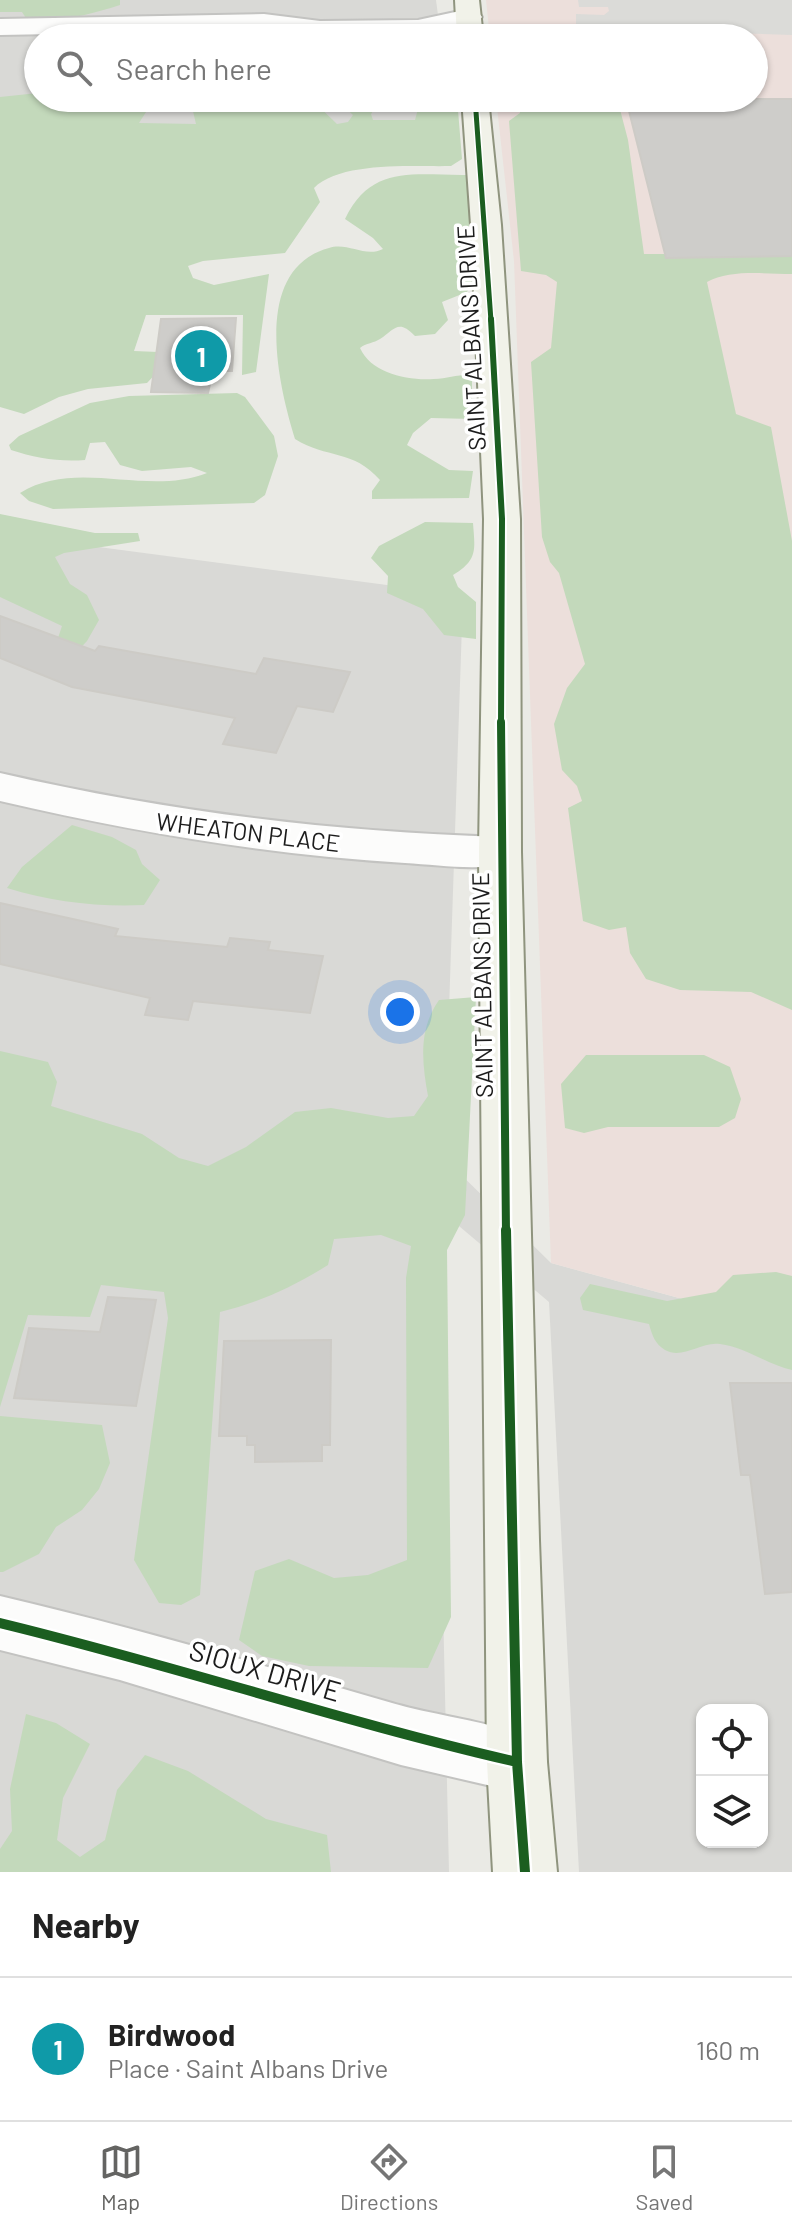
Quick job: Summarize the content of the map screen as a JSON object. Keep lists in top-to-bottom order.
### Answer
{
  "streets": {
    "street": ["SAINT ALBANS DRIVE", "WHEATON PLACE", "SIOUX DRIVE"]
  },
  "crossings": [
    ["SAINT ALBANS DRIVE", "WHEATON PLACE"],
    ["SAINT ALBANS DRIVE", "SIOUX DRIVE"]
  ],
  "page": {
    "search": "Search here",
    "pins": "1",
    "heading": "Nearby",
    "list": [
      {
        "mark": "1",
        "name": "Birdwood",
        "note": "Place · Saint Albans Drive",
        "value": "160 m"
      }
    ],
    "nav": ["Map", "Directions", "Saved"]
  }
}
